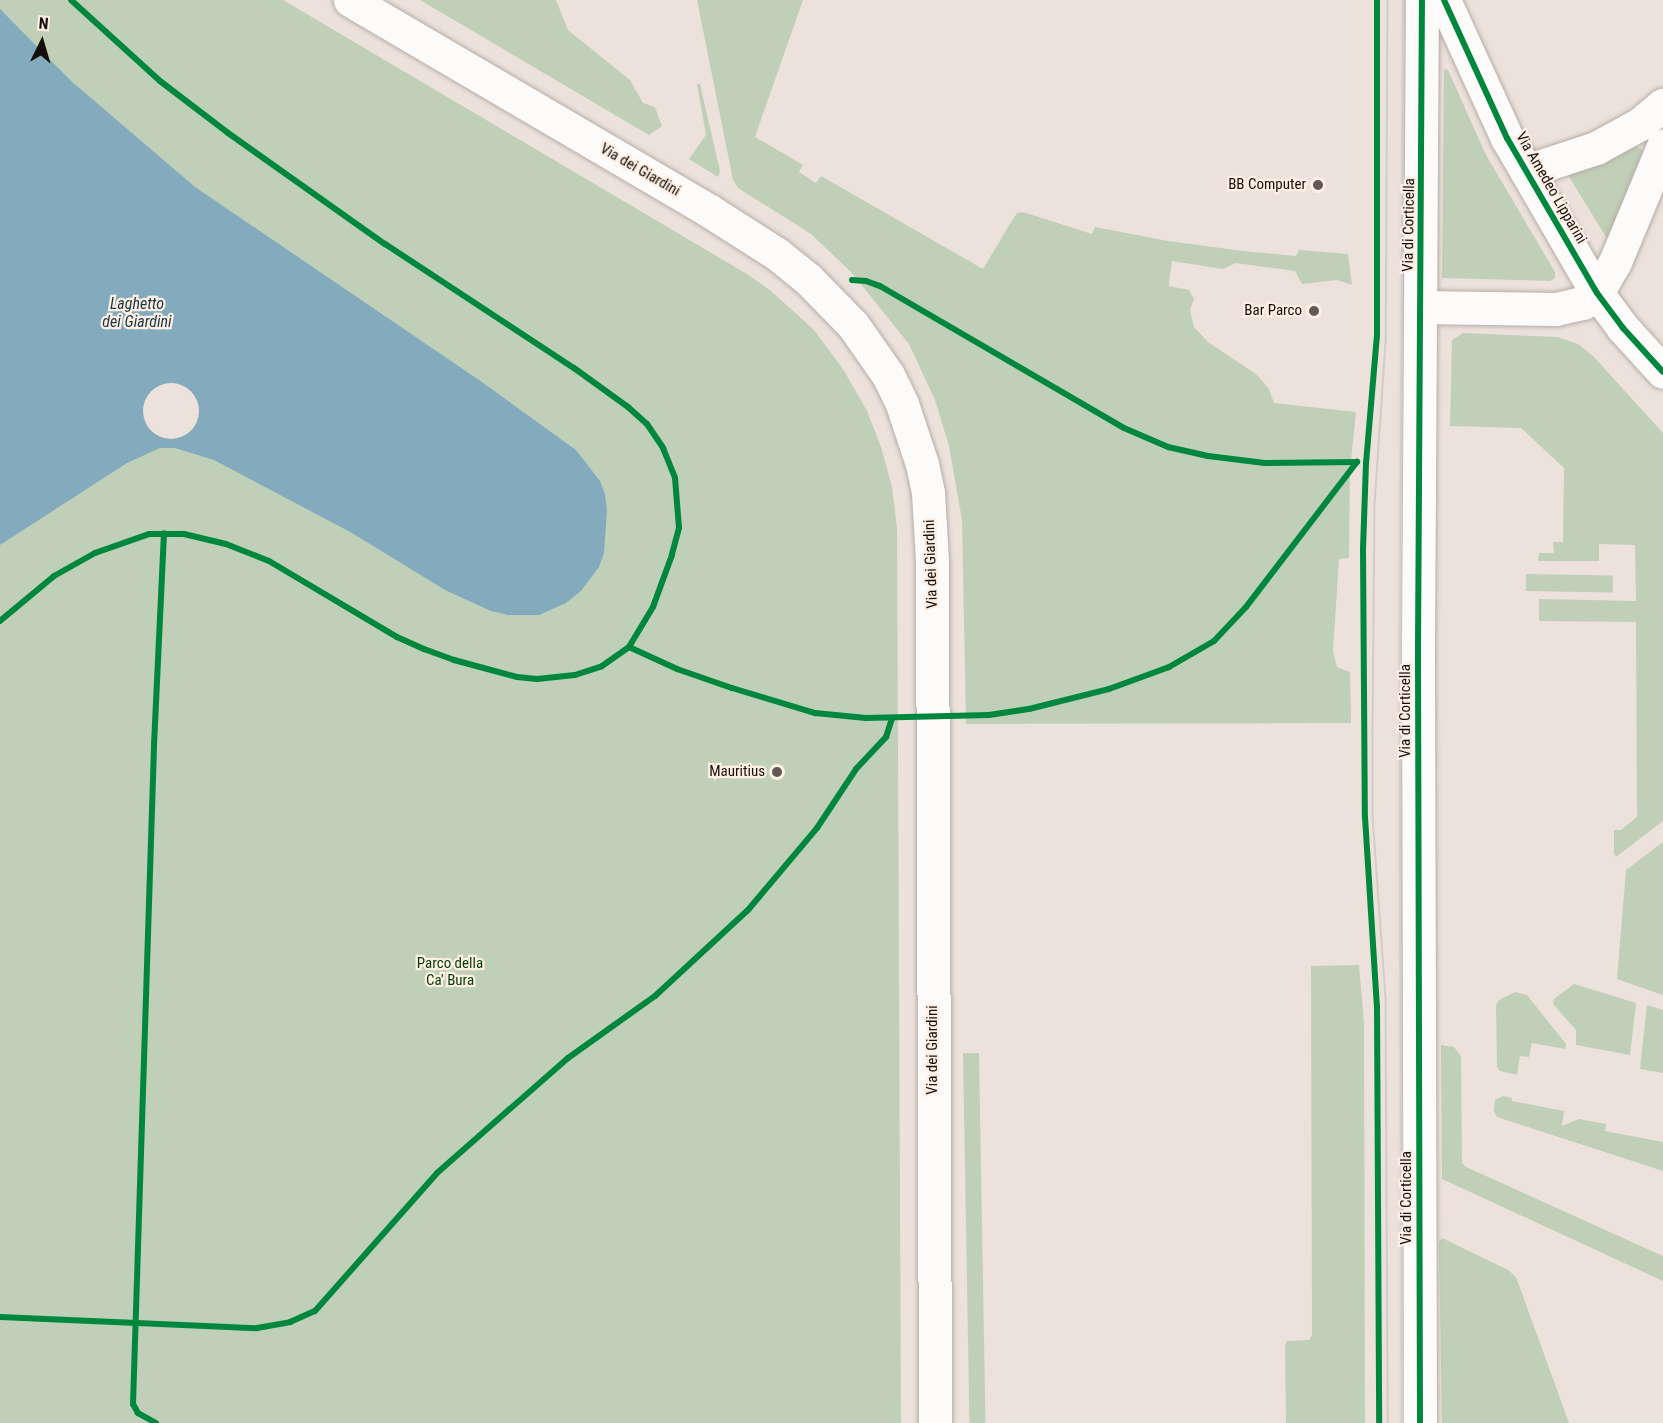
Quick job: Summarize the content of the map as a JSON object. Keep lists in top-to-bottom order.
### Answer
{
  "streets": {
    "street": ["Via dei Giardini", "Via Amedeo Lipparini", "Via di Corticella"]
  },
  "water": ["Laghetto dei Giardini"],
  "parks": ["Parco della Ca' Bura"],
  "places": ["BB Computer", "Bar Parco", "Mauritius"],
  "north": "top"
}
